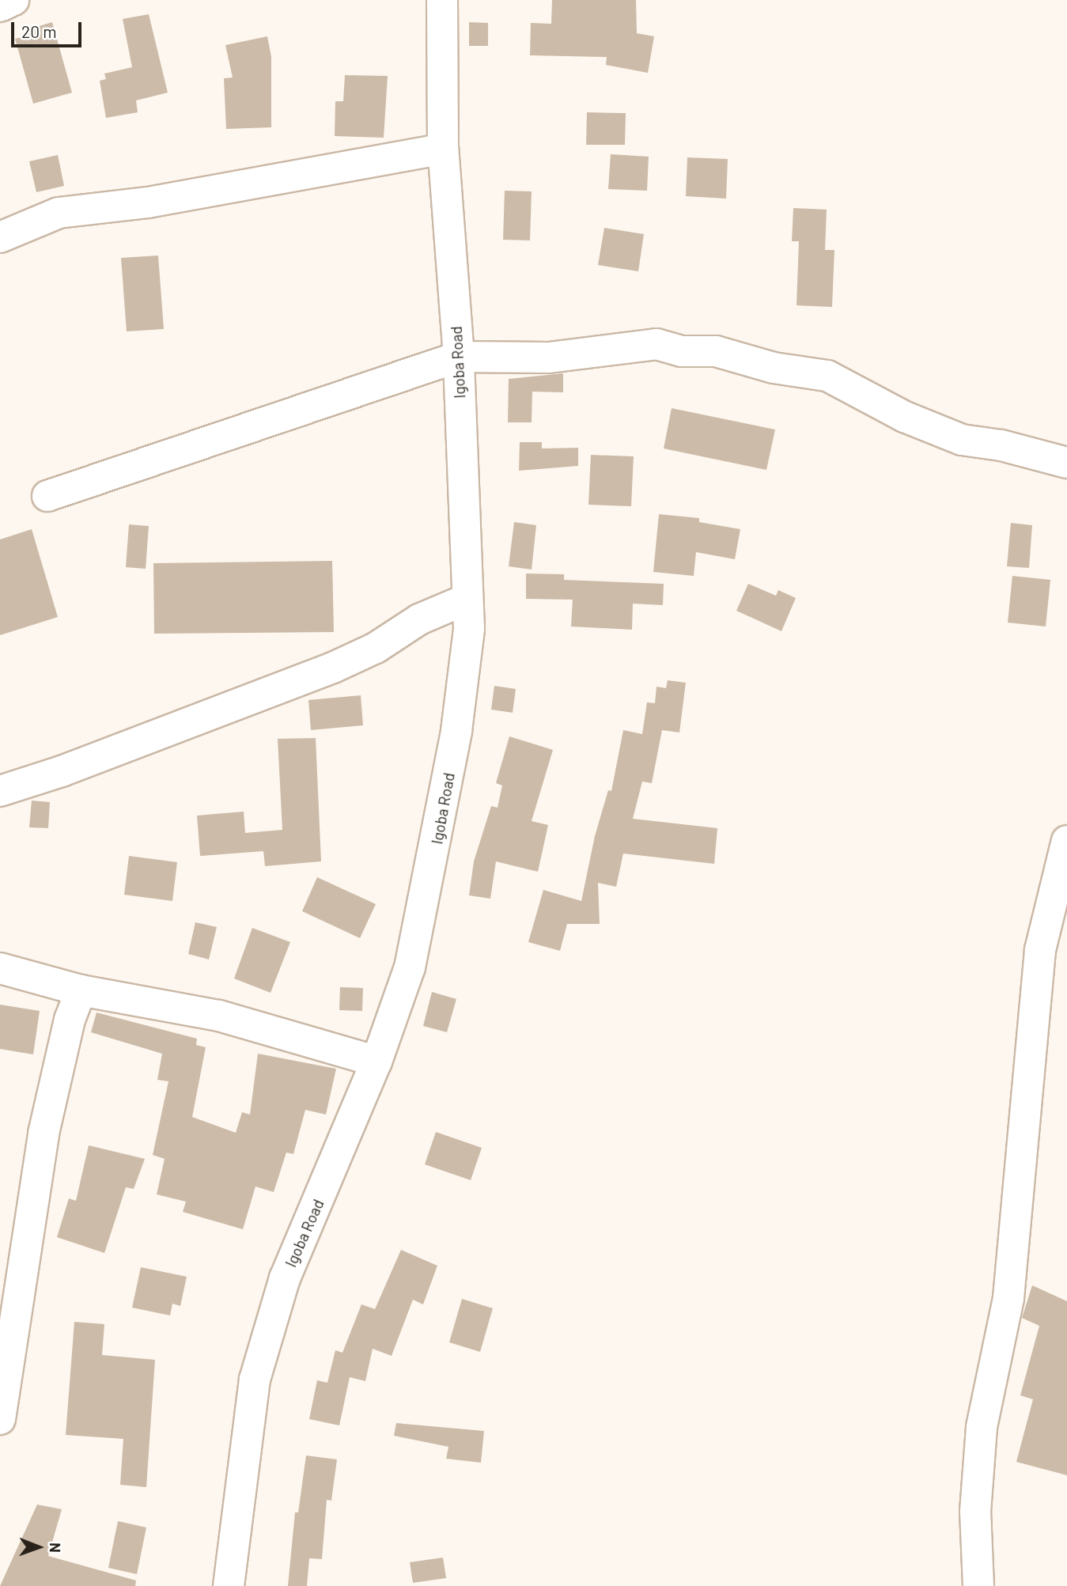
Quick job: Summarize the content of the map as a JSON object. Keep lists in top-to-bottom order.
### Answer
{
  "streets": {
    "street": ["Igoba Road"]
  },
  "scale_bar": "20 m",
  "north": "right"
}
